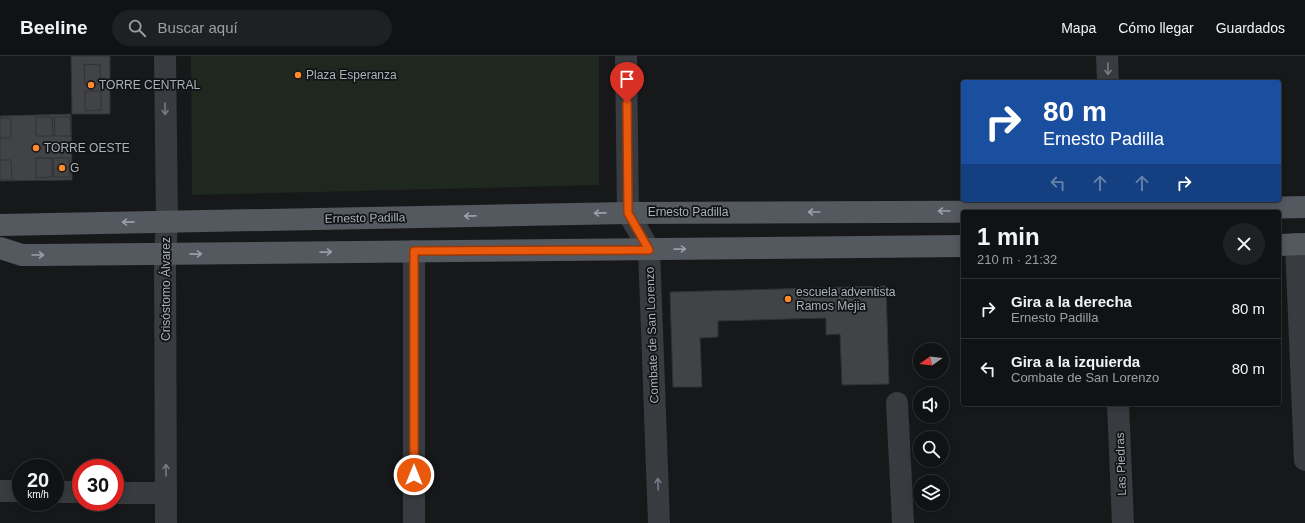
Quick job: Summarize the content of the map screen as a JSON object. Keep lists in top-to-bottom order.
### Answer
{
  "streets": {
    "main road": ["Ernesto Padilla"],
    "street": ["Crisóstomo Álvarez", "Combate de San Lorenzo", "Las Piedras"]
  },
  "crossings": [
    ["Ernesto Padilla", "Crisóstomo Álvarez"],
    ["Ernesto Padilla", "Combate de San Lorenzo"]
  ],
  "one_way": ["Combate de San Lorenzo"],
  "places": [
    "Plaza Esperanza",
    "TORRE CENTRAL",
    "TORRE OESTE",
    "G",
    "escuela adventista Ramos Mejia"
  ],
  "north": "left",
  "page": {
    "header": "Beeline",
    "search": "Buscar aquí",
    "nav": ["Mapa", "Cómo llegar", "Guardados"],
    "turn": ["80 m", "Ernesto Padilla"],
    "heading": ["1 min", "210 m · 21:32"],
    "list": [
      {
        "name": "Gira a la derecha",
        "note": "Ernesto Padilla",
        "value": "80 m"
      },
      {
        "name": "Gira a la izquierda",
        "note": "Combate de San Lorenzo",
        "value": "80 m"
      }
    ],
    "speed": "20 km/h",
    "limit": "30"
  }
}
